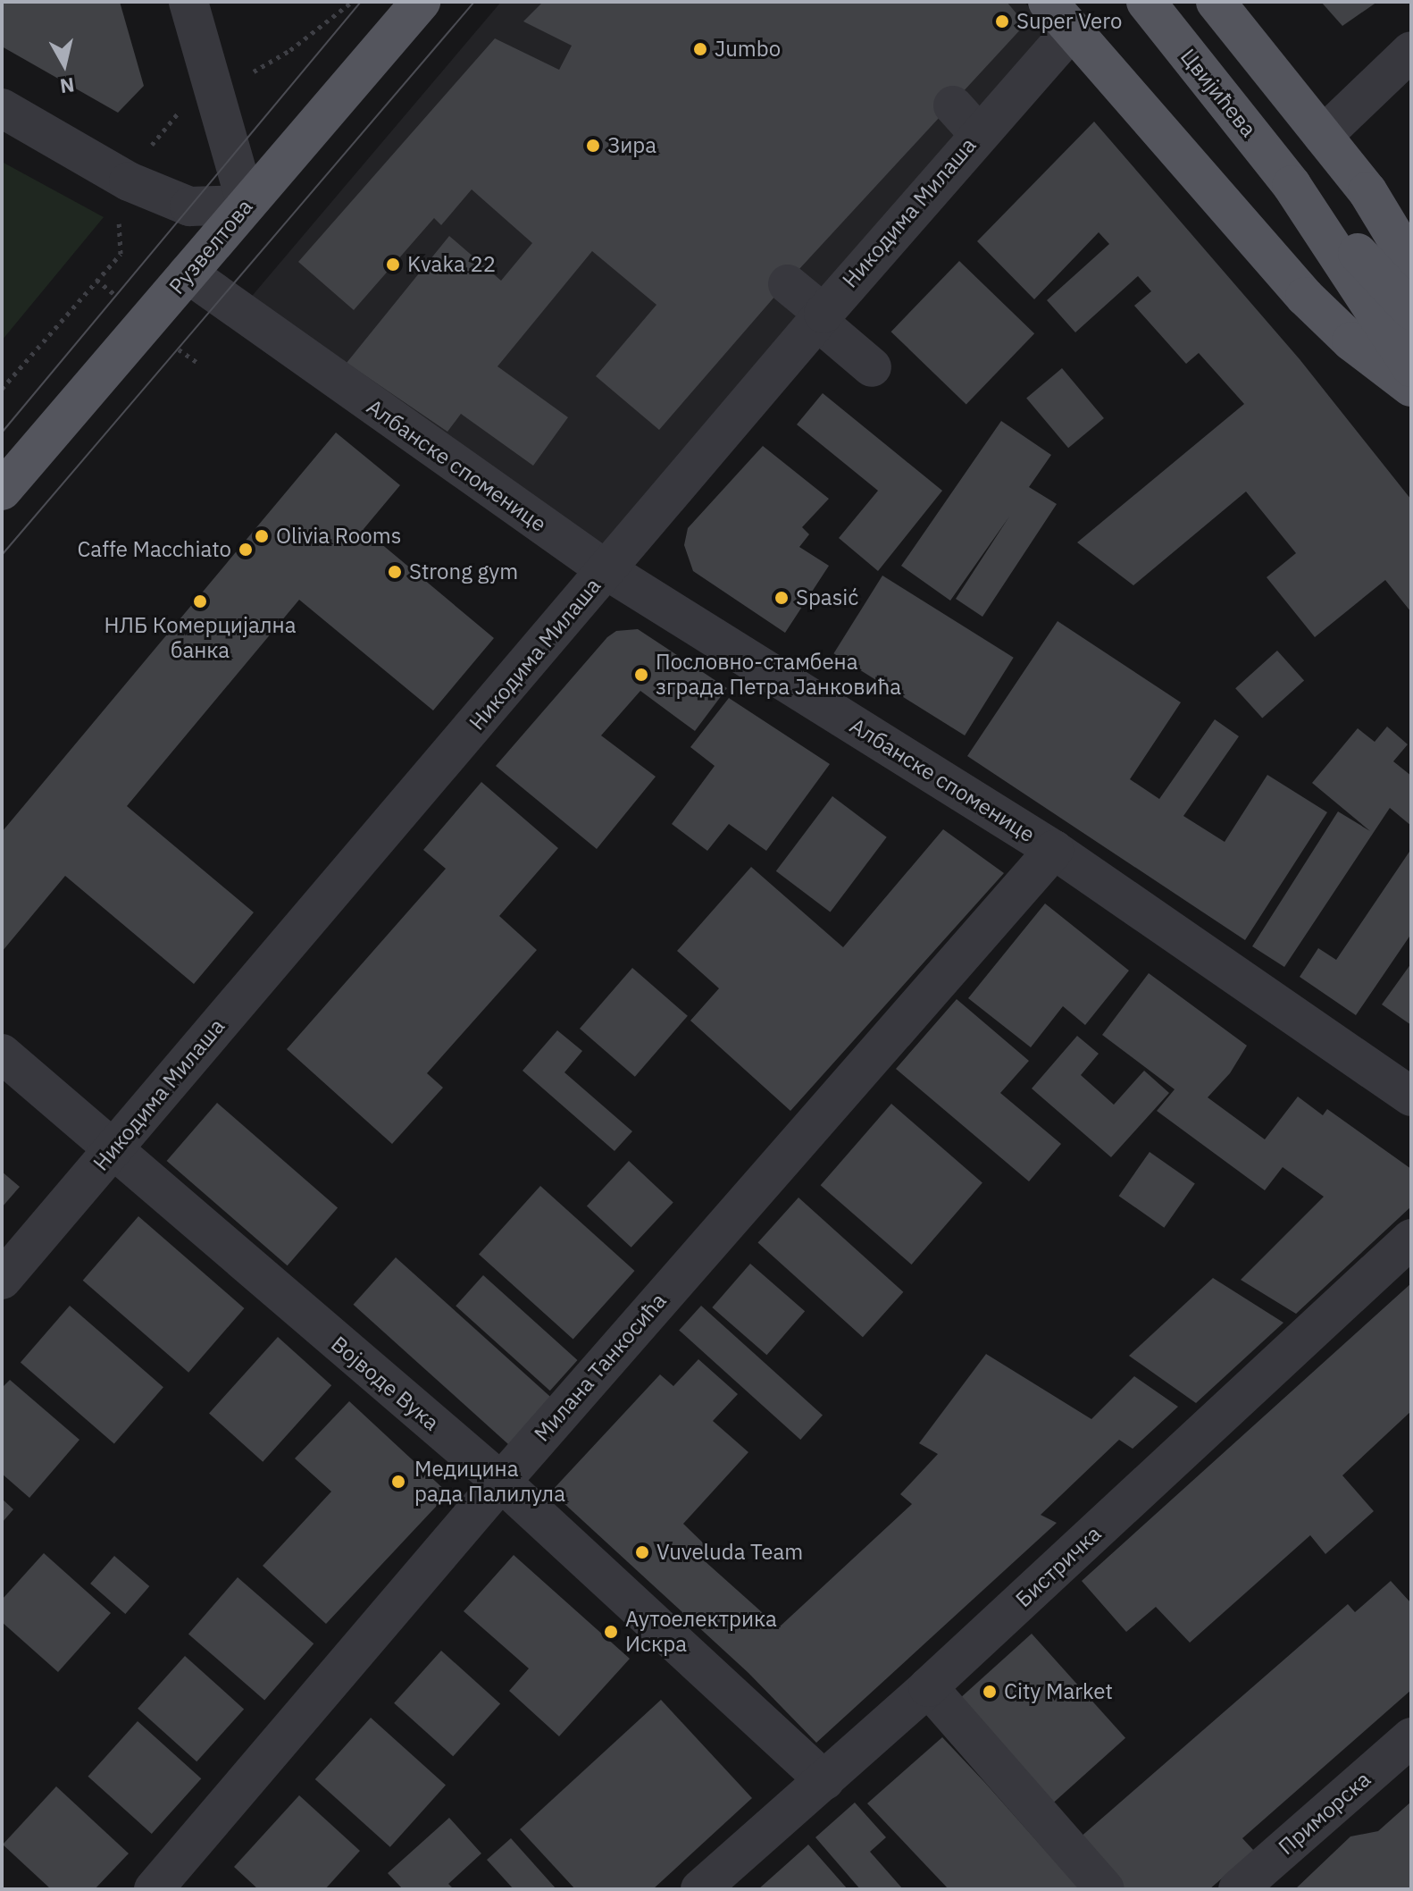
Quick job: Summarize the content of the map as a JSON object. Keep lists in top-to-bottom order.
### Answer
{
  "streets": {
    "main road": ["Цвијићева", "Рузвелтова"],
    "street": [
      "Никодима Милаша",
      "Албанске споменице",
      "Милана Танкосића",
      "Војводе Вука",
      "Бистричка",
      "Приморска"
    ]
  },
  "crossings": [
    ["Никодима Милаша", "Албанске споменице"],
    ["Никодима Милаша", "Војводе Вука"],
    ["Рузвелтова", "Албанске споменице"],
    ["Албанске споменице", "Милана Танкосића"],
    ["Милана Танкосића", "Војводе Вука"],
    ["Војводе Вука", "Бистричка"]
  ],
  "places": [
    "Super Vero",
    "Jumbo",
    "Зира",
    "Kvaka 22",
    "Olivia Rooms",
    "Caffe Macchiato",
    "Strong gym",
    "Spasić",
    "НЛБ Комерцијална банка",
    "Пословно-стамбена зграда Петра Јанковића",
    "Медицина рада Палилула",
    "Vuveluda Team",
    "Аутоелектрика Искра",
    "City Market"
  ],
  "north": "bottom"
}
